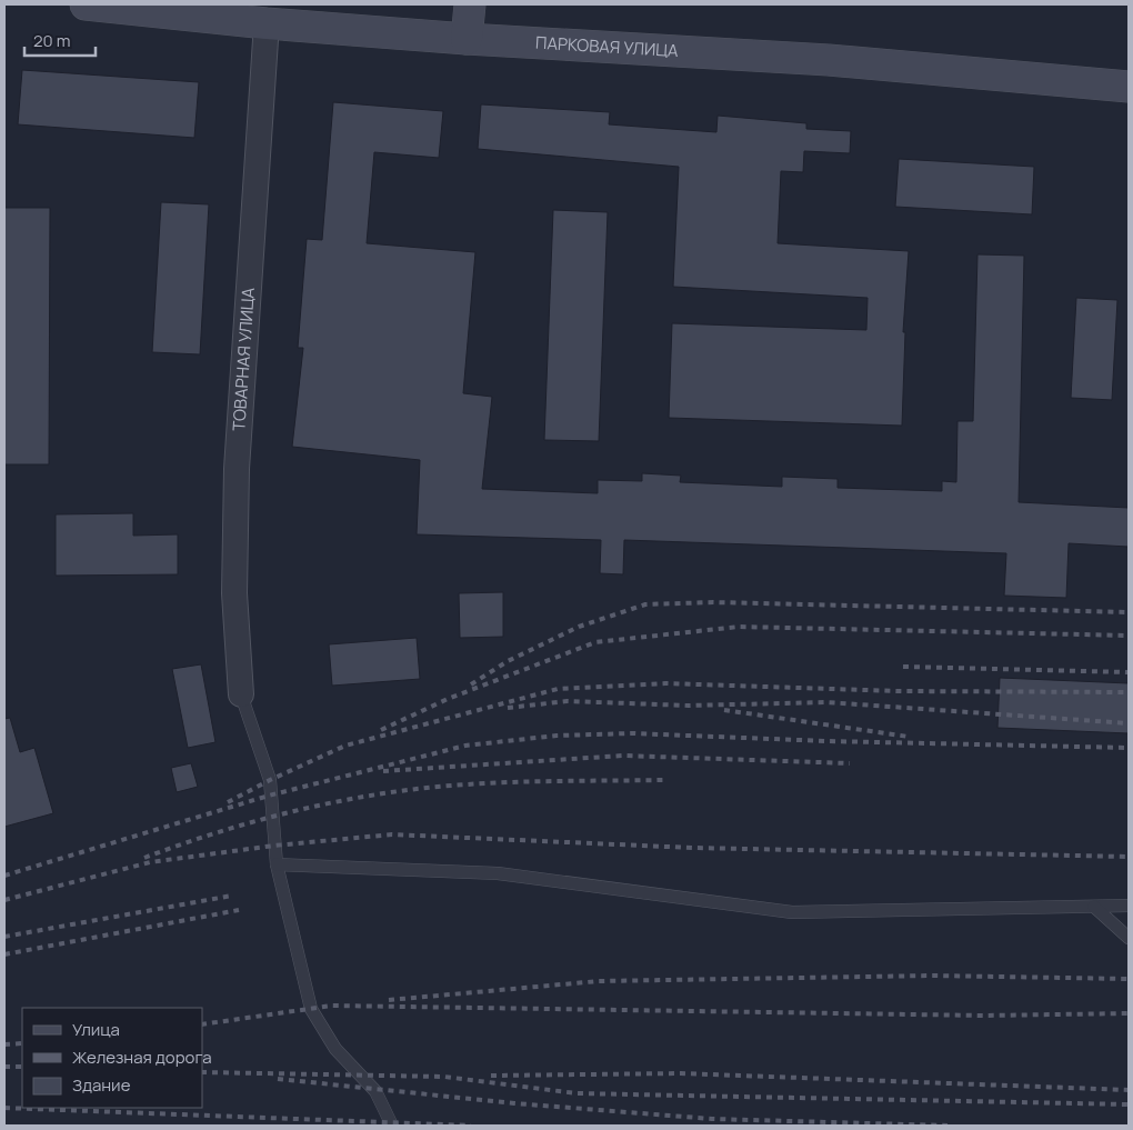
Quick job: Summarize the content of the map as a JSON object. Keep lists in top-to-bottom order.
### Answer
{
  "streets": {
    "main road": ["ПАРКОВАЯ УЛИЦА"],
    "street": ["ТОВАРНАЯ УЛИЦА"]
  },
  "crossings": [
    ["ПАРКОВАЯ УЛИЦА", "ТОВАРНАЯ УЛИЦА"]
  ],
  "legend": ["Улица", "Железная дорога", "Здание"],
  "scale_bar": "20 m"
}
